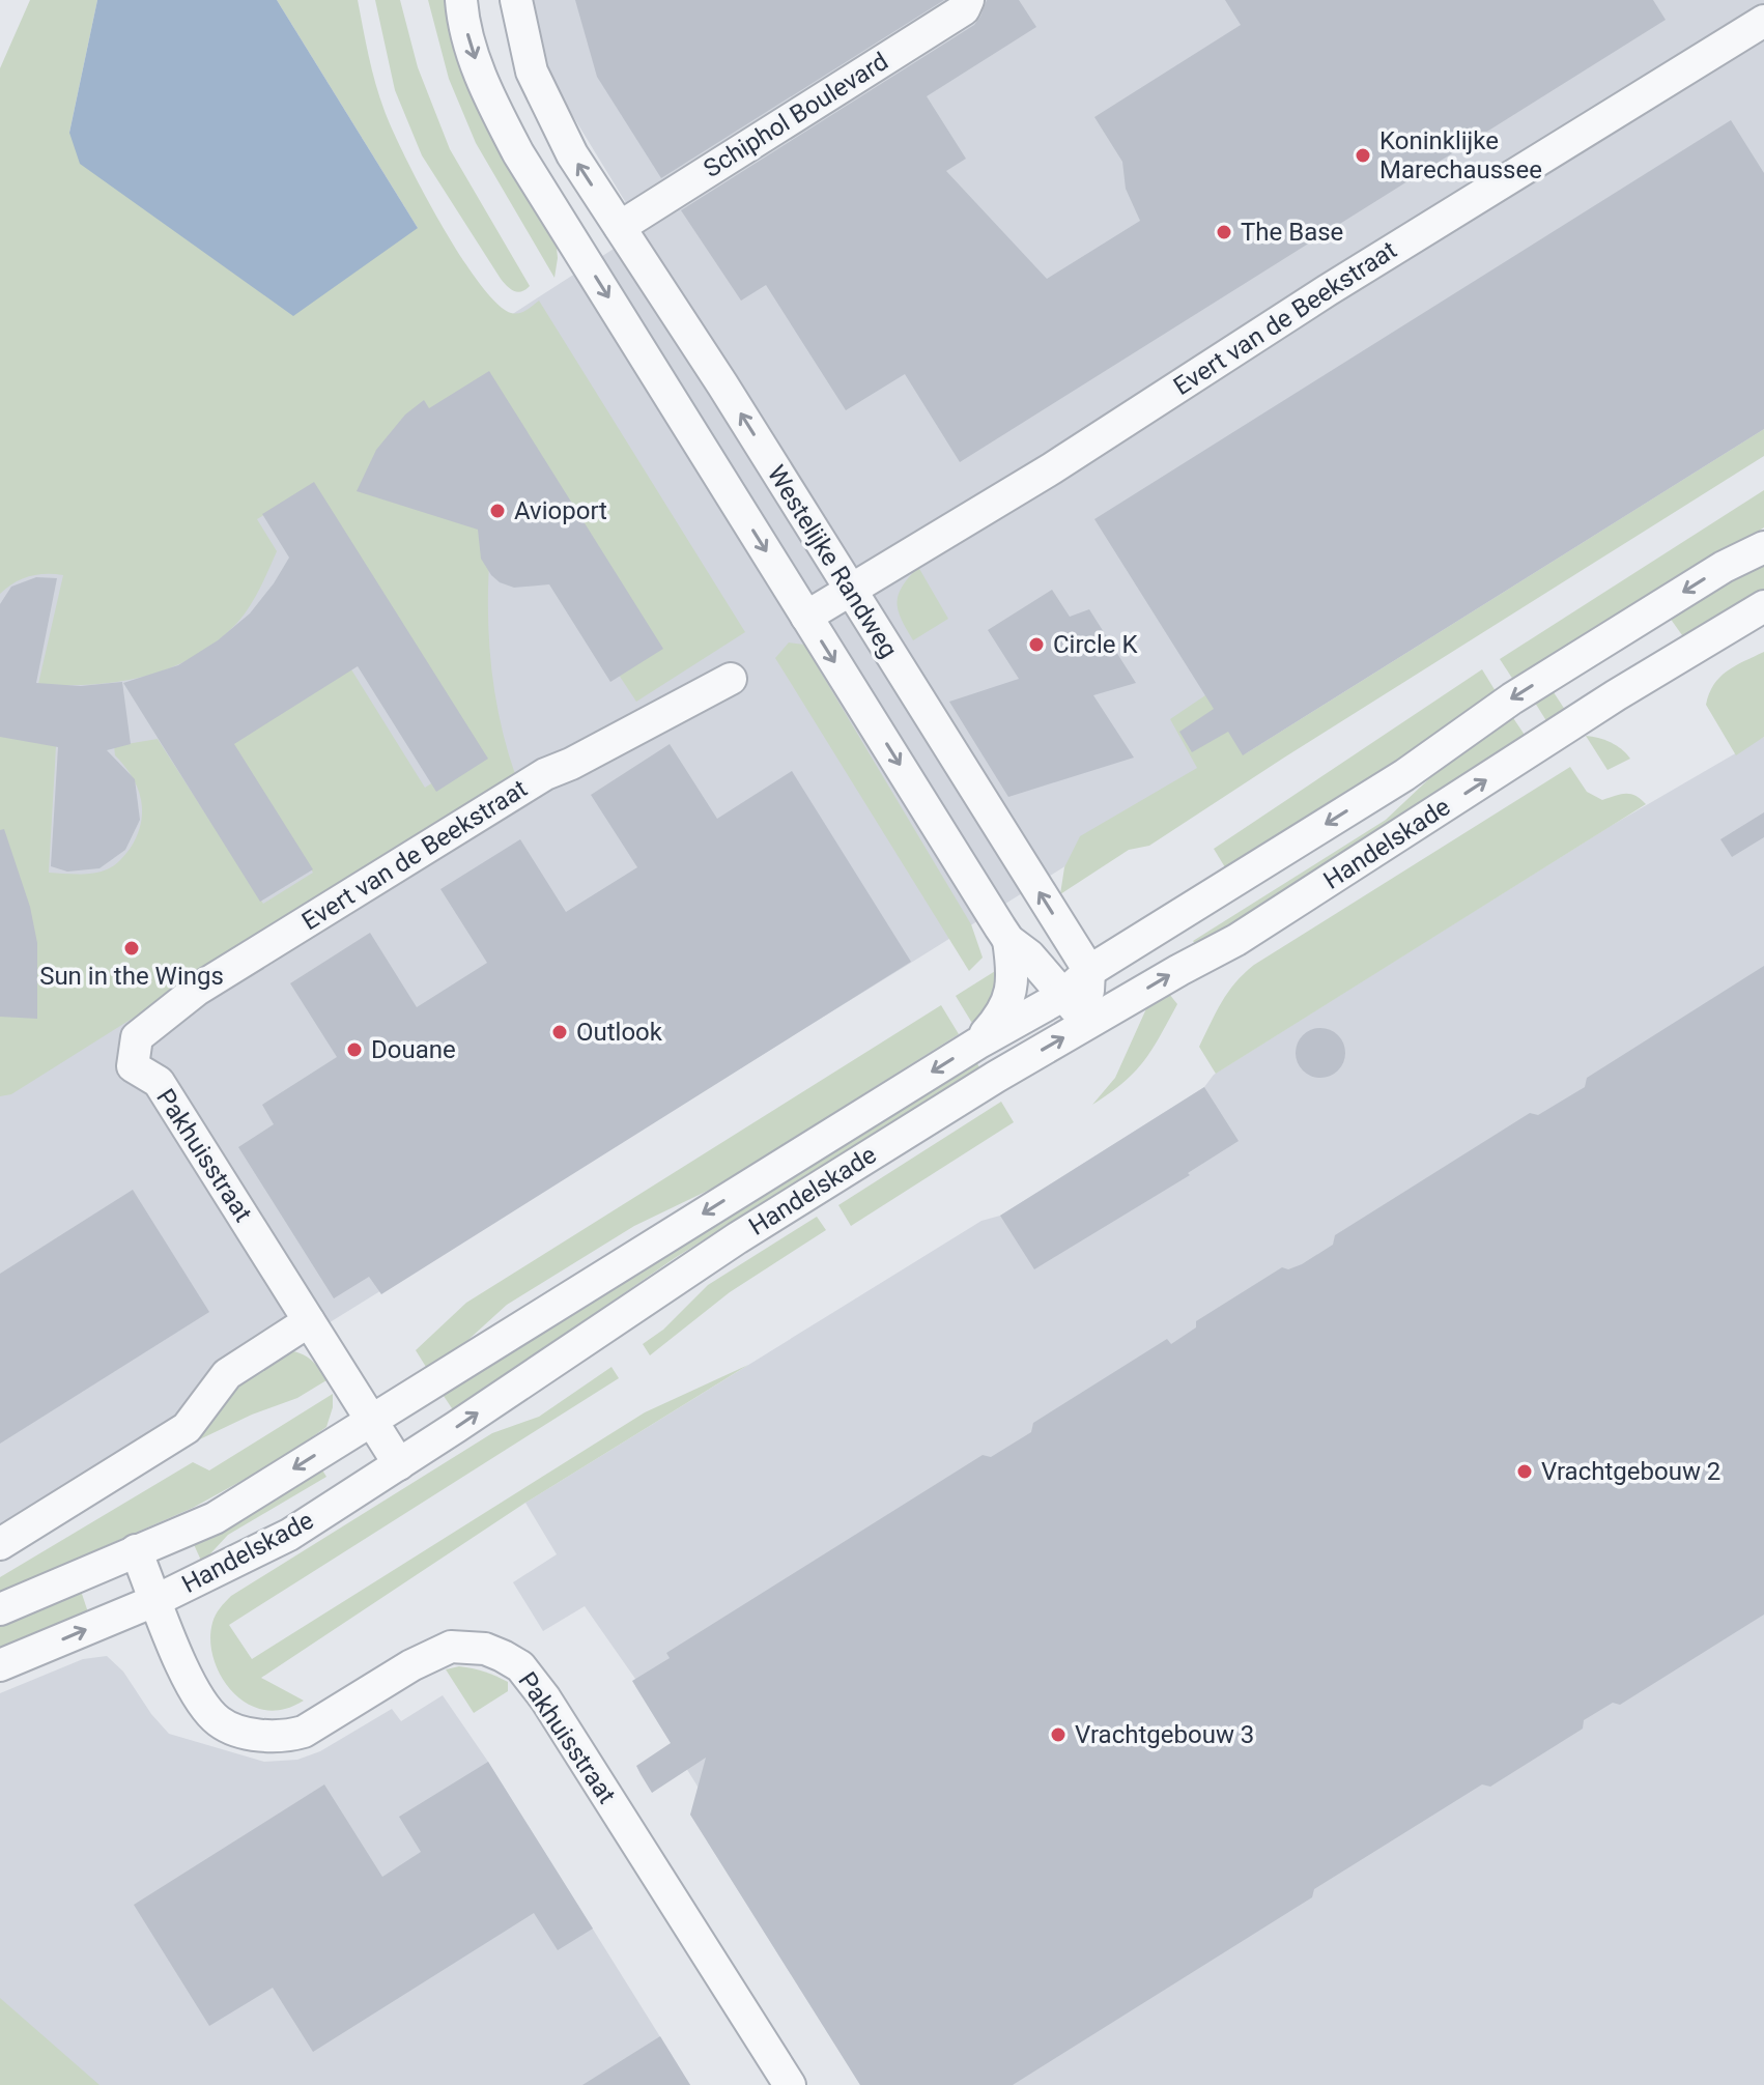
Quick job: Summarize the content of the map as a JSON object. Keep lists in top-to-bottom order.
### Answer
{
  "streets": {
    "street": [
      "Schiphol Boulevard",
      "Evert van de Beekstraat",
      "Westelijke Randweg",
      "Handelskade",
      "Pakhuisstraat"
    ]
  },
  "crossings": [
    ["Schiphol Boulevard", "Westelijke Randweg"],
    ["Evert van de Beekstraat", "Westelijke Randweg"],
    ["Evert van de Beekstraat", "Pakhuisstraat"],
    ["Westelijke Randweg", "Handelskade"],
    ["Handelskade", "Pakhuisstraat"]
  ],
  "places": [
    "Koninklijke Marechaussee",
    "The Base",
    "Avioport",
    "Circle K",
    "Sun in the Wings",
    "Outlook",
    "Douane",
    "Vrachtgebouw 2",
    "Vrachtgebouw 3"
  ]
}
